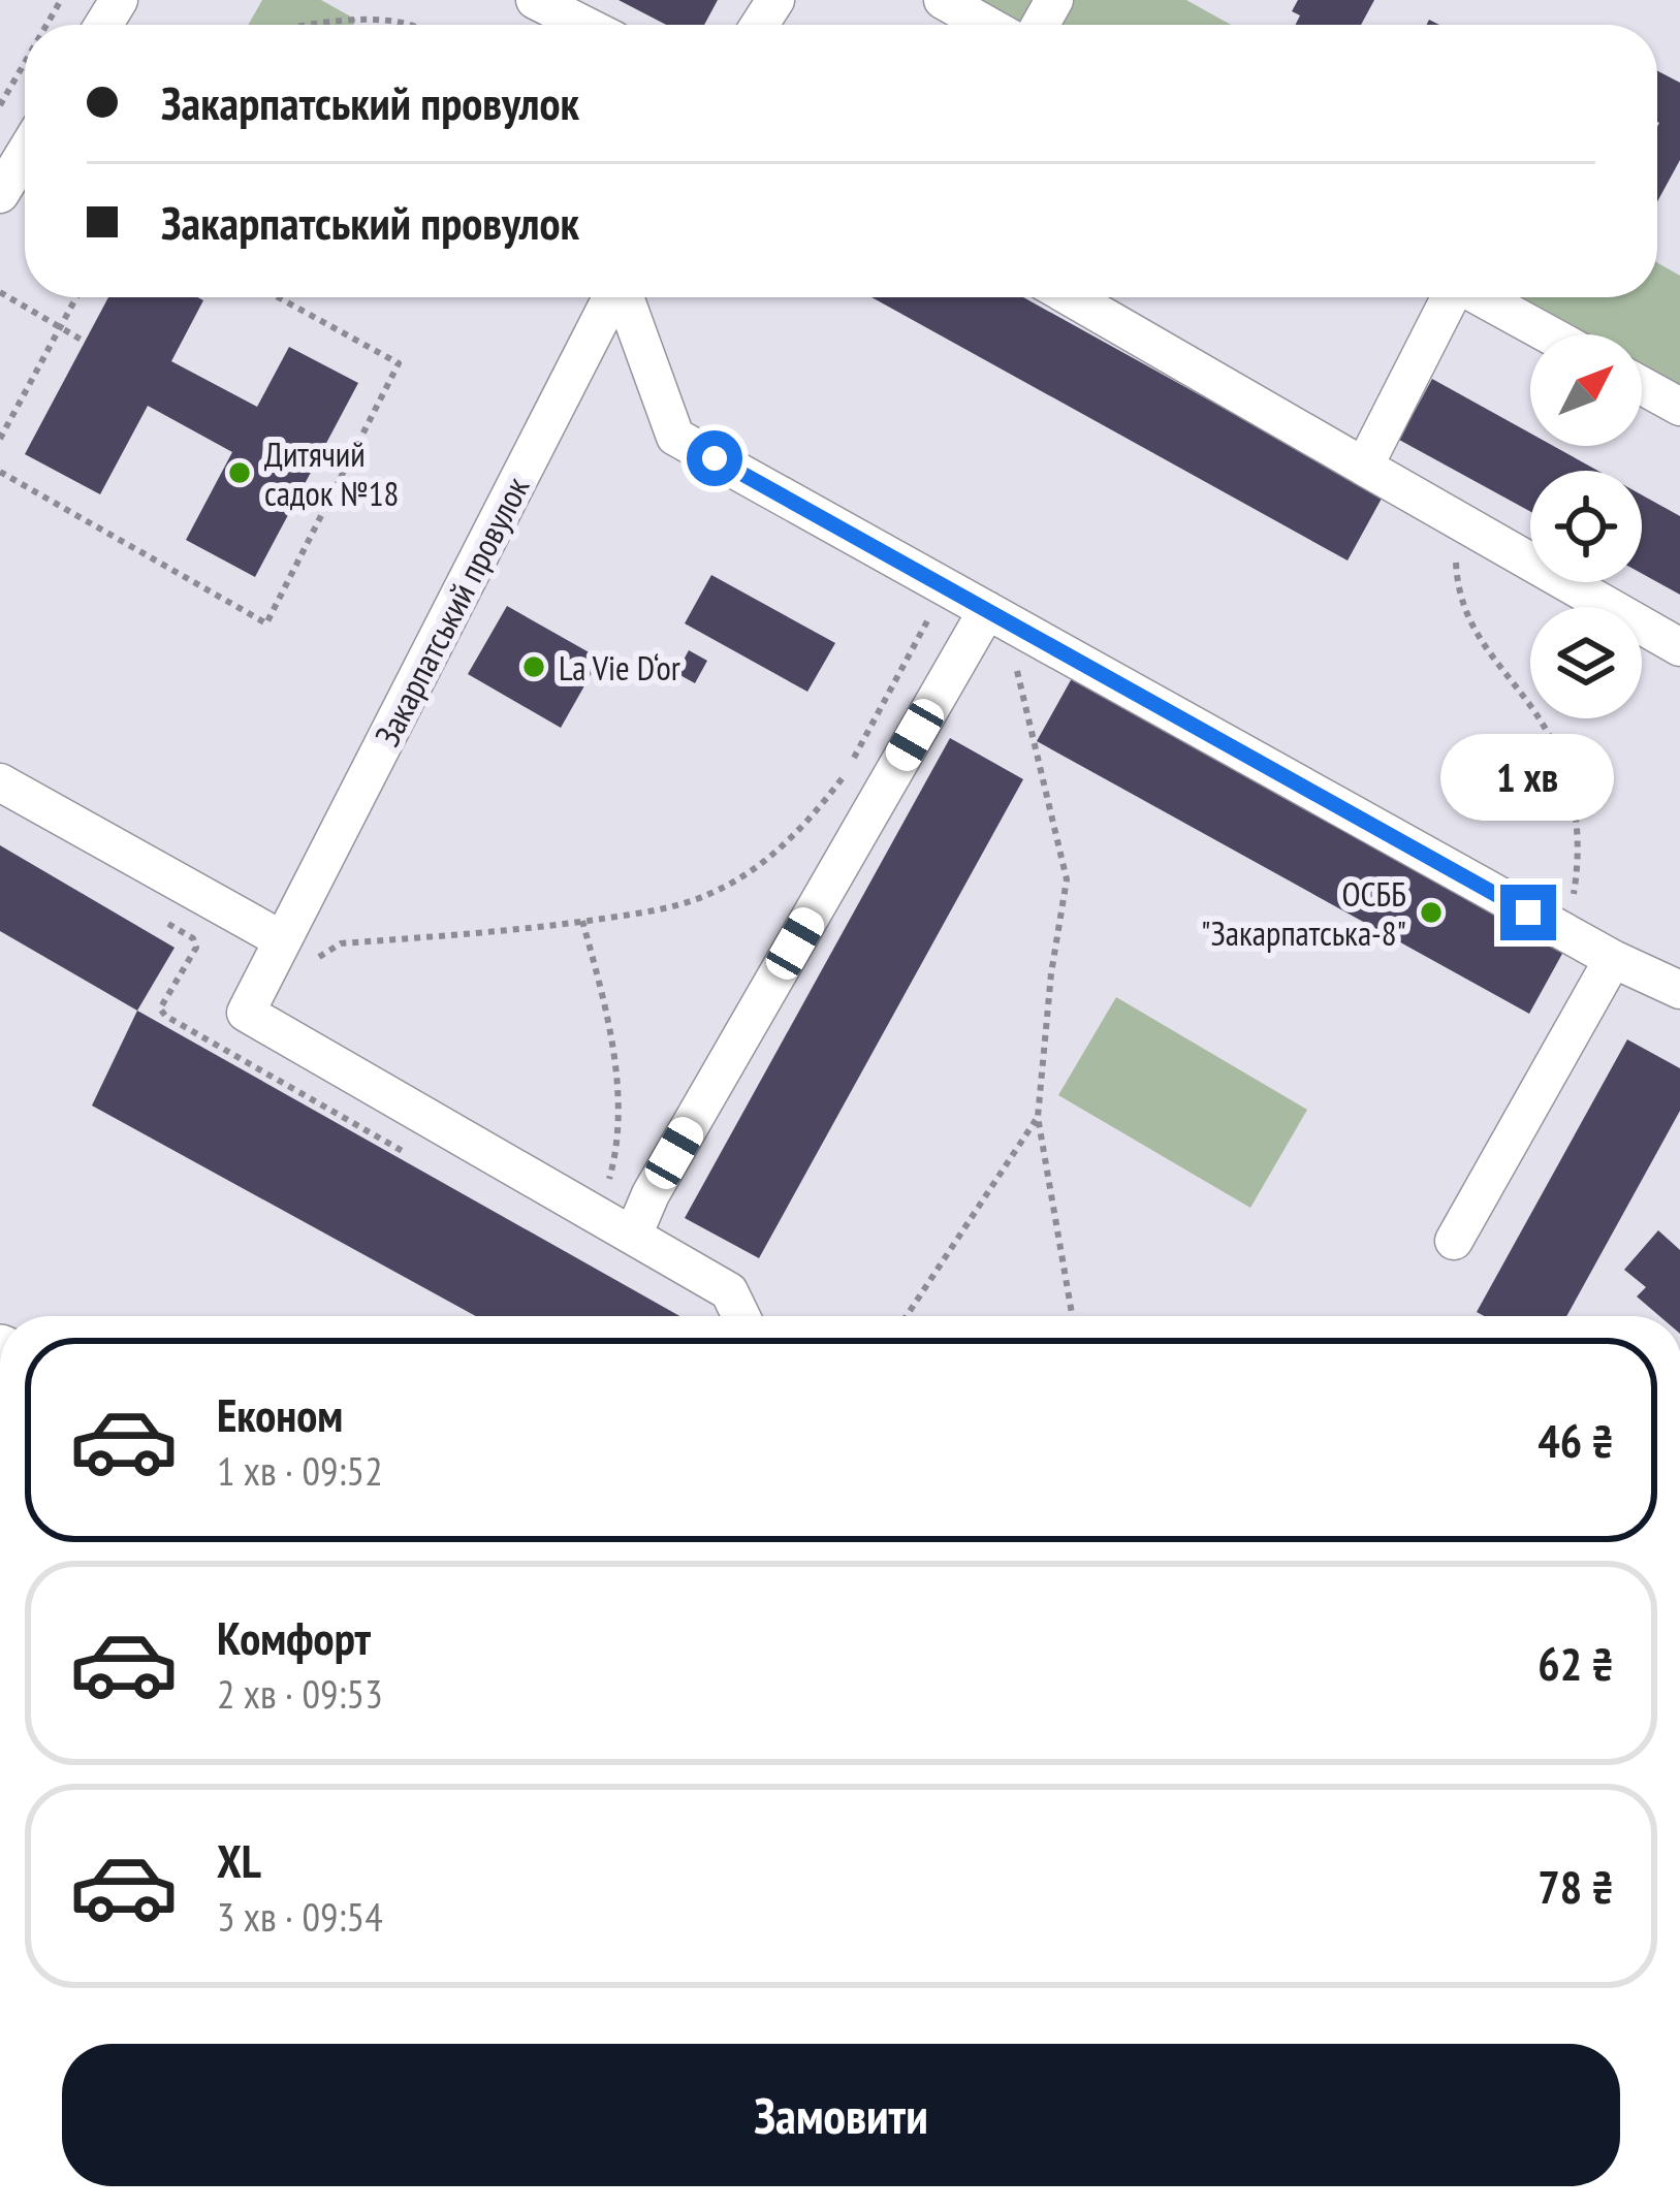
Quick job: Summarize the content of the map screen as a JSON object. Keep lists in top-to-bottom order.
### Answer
{
  "streets": {
    "street": ["Закарпатський провулок"]
  },
  "places": ["Дитячий садок №18", "La Vie D‘or", "ОСББ \"Закарпатська-8\""],
  "north": "top right",
  "page": {
    "banner": ["Закарпатський провулок", "Закарпатський провулок"],
    "bubble": "1 хв",
    "list": [
      {
        "name": "Економ",
        "note": "1 хв · 09:52",
        "value": "46 ₴"
      },
      {
        "name": "Комфорт",
        "note": "2 хв · 09:53",
        "value": "62 ₴"
      },
      {
        "name": "XL",
        "note": "3 хв · 09:54",
        "value": "78 ₴"
      }
    ],
    "buttons": "Замовити"
  }
}
